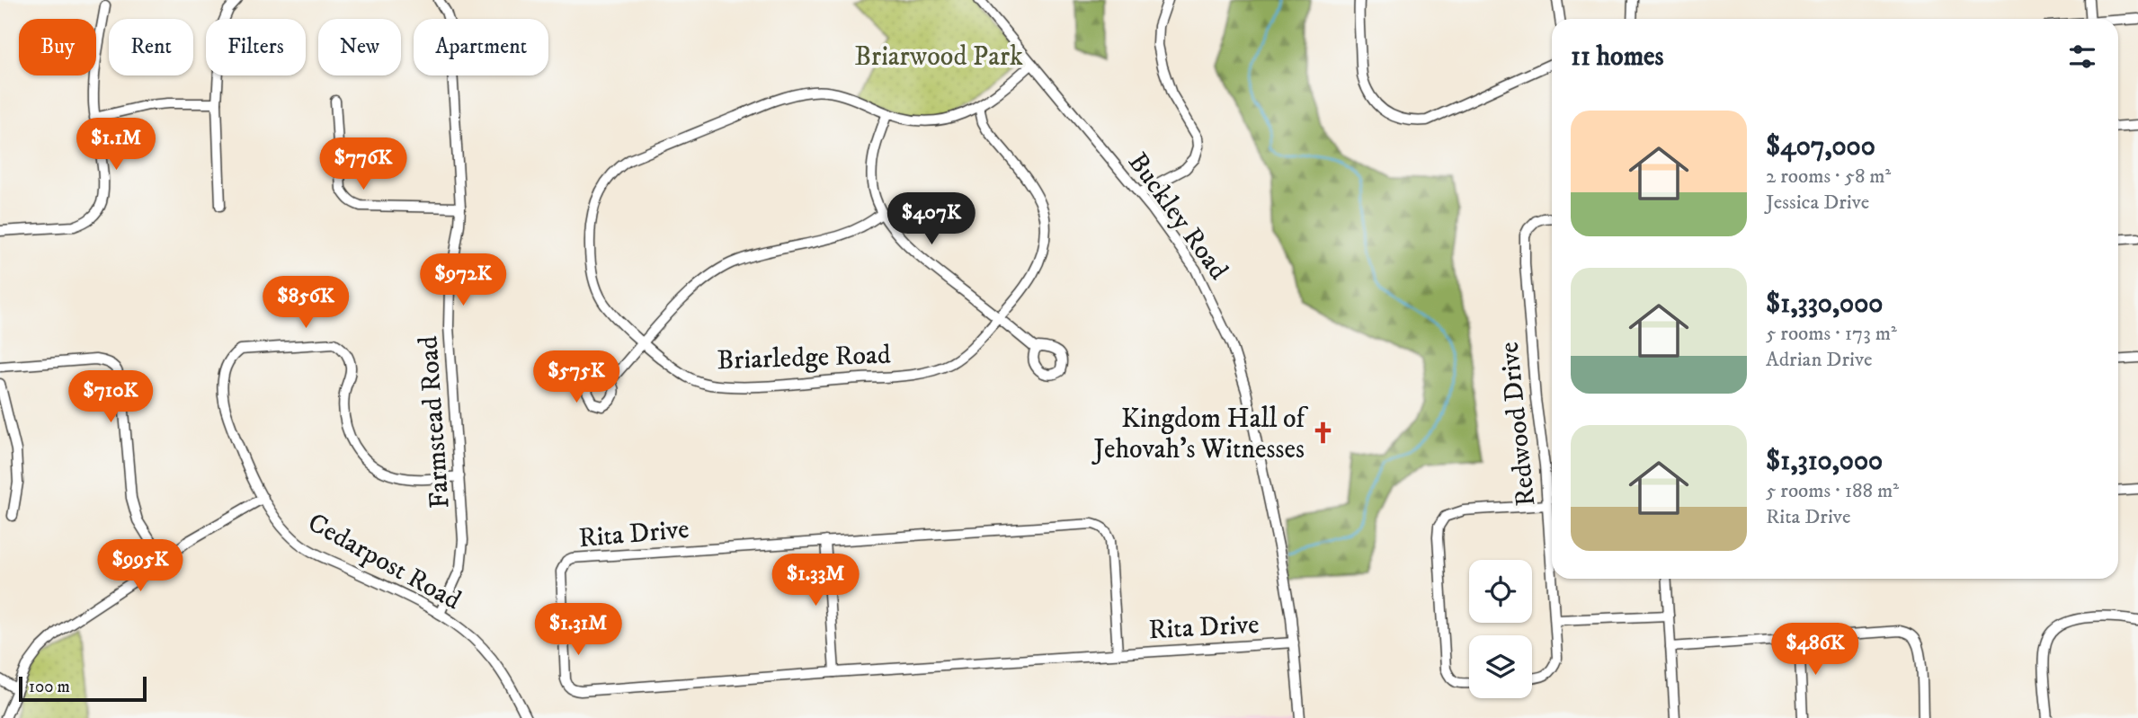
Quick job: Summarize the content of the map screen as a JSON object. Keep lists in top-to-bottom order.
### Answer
{
  "streets": {
    "street": [
      "Buckley Road",
      "Briarledge Road",
      "Farmstead Road",
      "Redwood Drive",
      "Rita Drive",
      "Cedarpost Road"
    ]
  },
  "crossings": [
    ["Buckley Road", "Briarledge Road"],
    ["Buckley Road", "Rita Drive"],
    ["Farmstead Road", "Cedarpost Road"]
  ],
  "parks": ["Briarwood Park"],
  "places": {
    "church": ["Kingdom Hall of Jehovah’s Witnesses"]
  },
  "scale_bar": "100 m",
  "page": {
    "chip": [
      "Buy",
      "Rent",
      "Filters",
      "New",
      "Apartment"
    ],
    "heading": "11 homes",
    "list": [
      {
        "name": "$407,000",
        "note": "2 rooms · 58 m² · Jessica Drive"
      },
      {
        "name": "$1,330,000",
        "note": "5 rooms · 173 m² · Adrian Drive"
      },
      {
        "name": "$1,310,000",
        "note": "5 rooms · 188 m² · Rita Drive"
      }
    ],
    "price": [
      "$1.1M",
      "$776K",
      "$407K",
      "$972K",
      "$856K",
      "$575K",
      "$710K",
      "$995K",
      "$1.33M",
      "$1.31M",
      "$486K"
    ],
    "scale": "100 m"
  }
}
